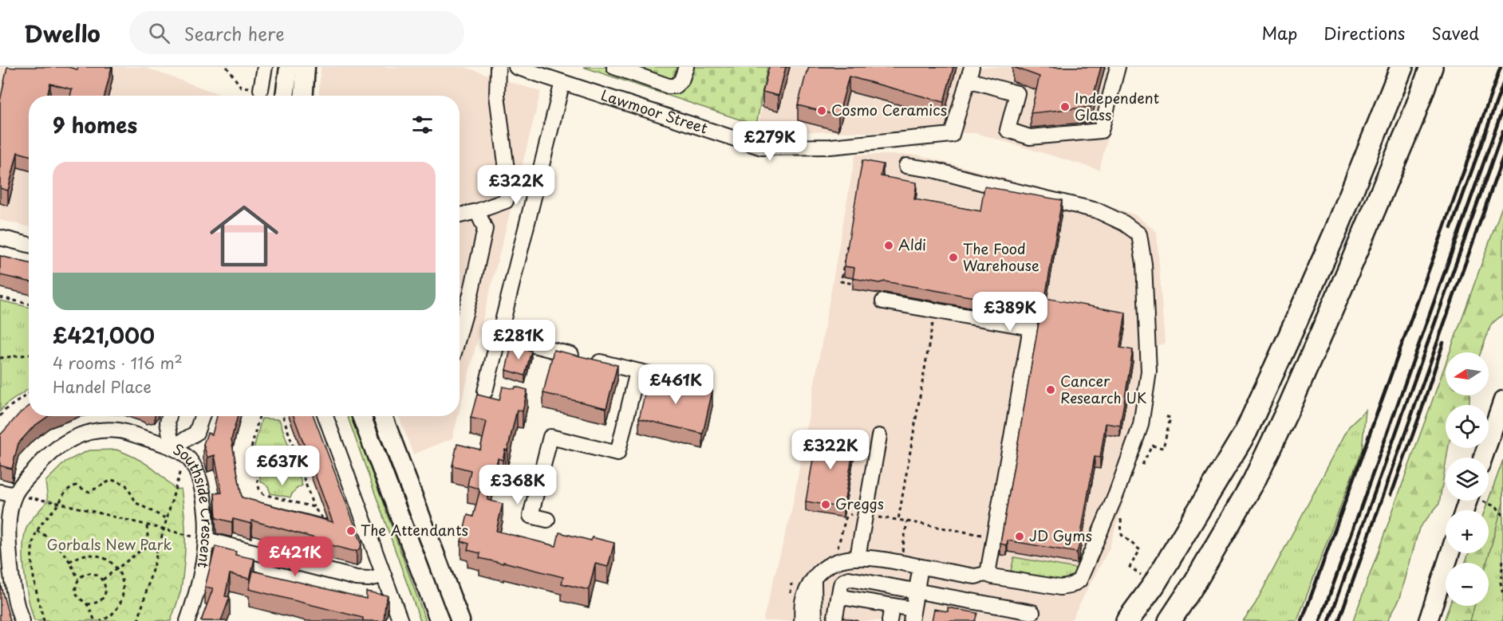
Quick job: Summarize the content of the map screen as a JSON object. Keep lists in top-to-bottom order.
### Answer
{
  "streets": {
    "street": ["Lawmoor Street", "Southside Crescent"]
  },
  "parks": ["Gorbals New Park"],
  "places": [
    "Independent Glass",
    "Cosmo Ceramics",
    "Aldi",
    "The Food Warehouse",
    "Cancer Research UK",
    "Greggs",
    "The Attendants",
    "JD Gyms"
  ],
  "north": "left",
  "page": {
    "header": "Dwello",
    "search": "Search here",
    "nav": ["Map", "Directions", "Saved"],
    "heading": "9 homes",
    "price": [
      "£279K",
      "£322K",
      "£389K",
      "£281K",
      "£461K",
      "£322K",
      "£637K",
      "£368K",
      "£421K"
    ],
    "list": [
      {
        "name": "£421,000",
        "note": "4 rooms · 116 m² · Handel Place"
      }
    ],
    "map_buttons": ["+", "−"]
  }
}
